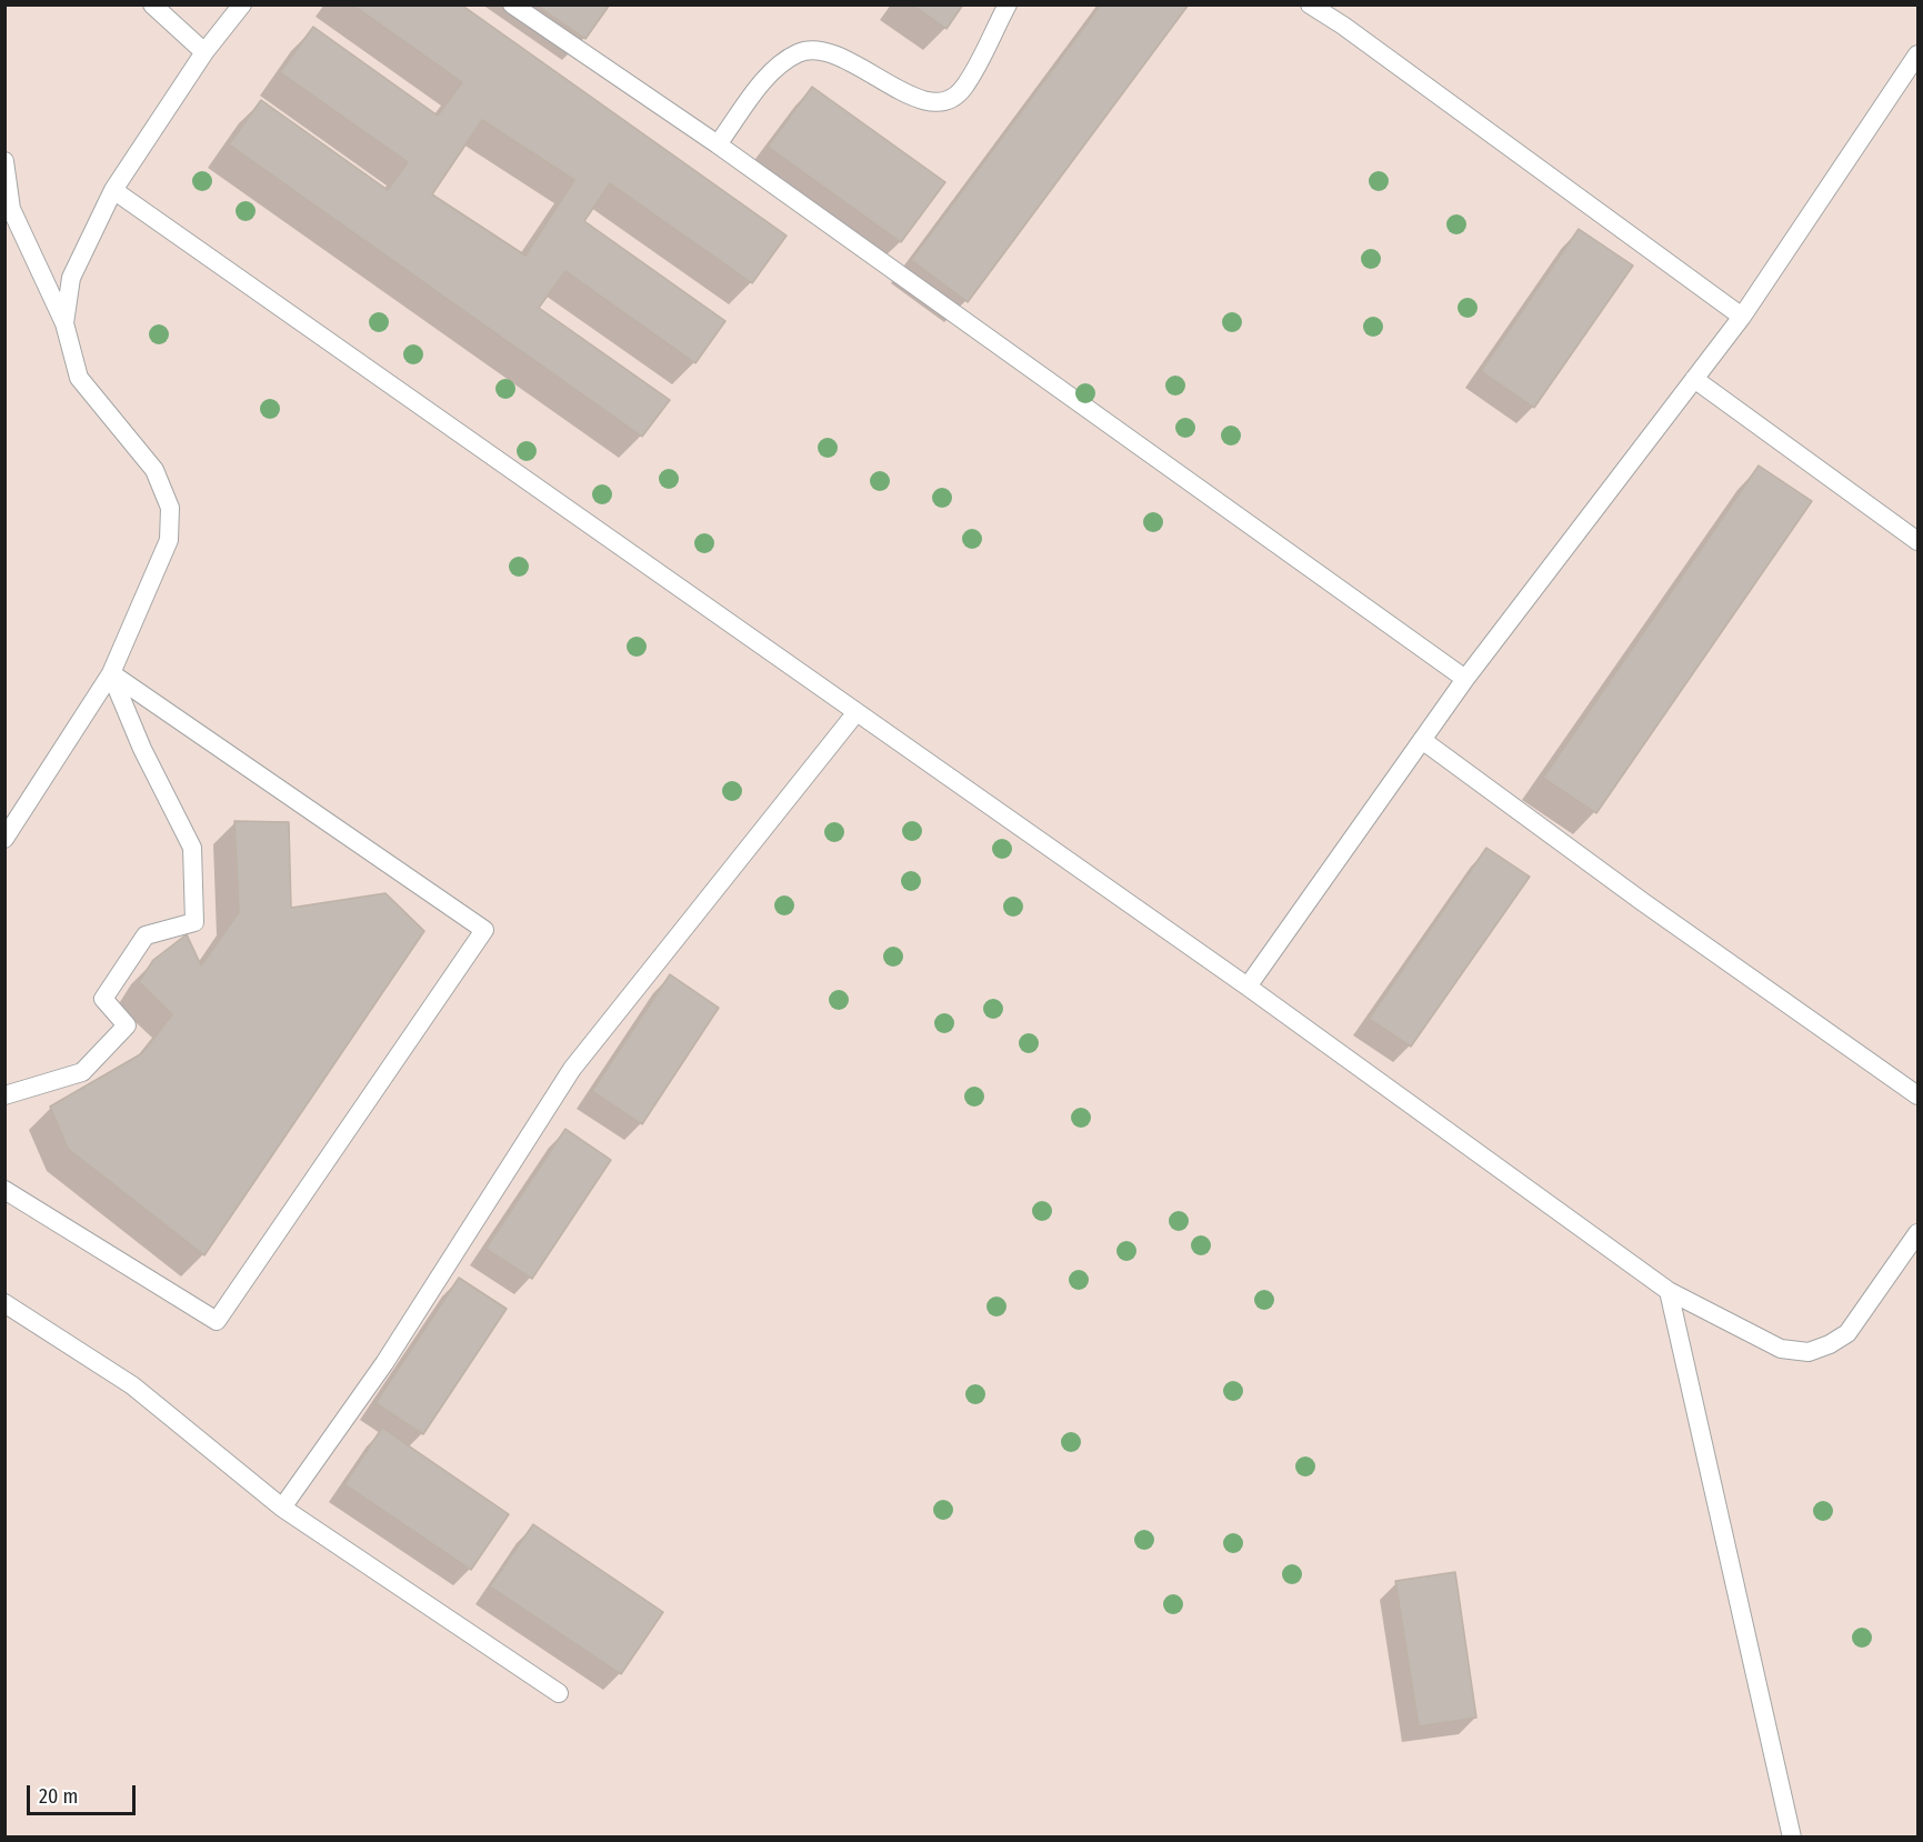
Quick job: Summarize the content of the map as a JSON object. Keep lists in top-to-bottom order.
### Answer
{
  "scale_bar": "20 m"
}
